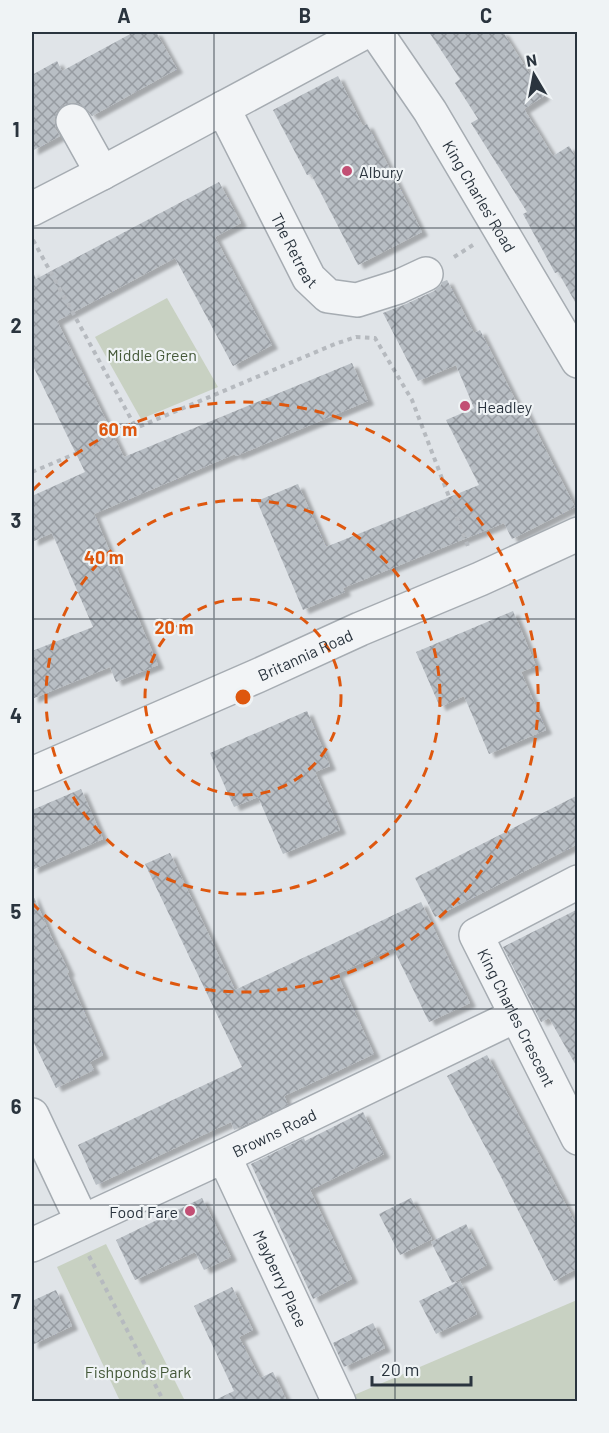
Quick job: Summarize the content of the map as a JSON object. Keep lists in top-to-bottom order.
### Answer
{
  "streets": {
    "street": [
      "King Charles' Road",
      "The Retreat",
      "Britannia Road",
      "King Charles Crescent",
      "Browns Road",
      "Mayberry Place"
    ]
  },
  "crossings": [
    ["King Charles Crescent", "Browns Road"],
    ["Browns Road", "Mayberry Place"]
  ],
  "parks": ["Middle Green", "Fishponds Park"],
  "places": ["Albury", "Headley", "Food Fare"],
  "scale_bar": "20 m",
  "north": "top",
  "grid": {
    "columns": ["A", "B", "C"],
    "rows": [
      "1",
      "2",
      "3",
      "4",
      "5",
      "6",
      "7"
    ]
  },
  "rings": ["60 m", "40 m", "20 m"]
}
